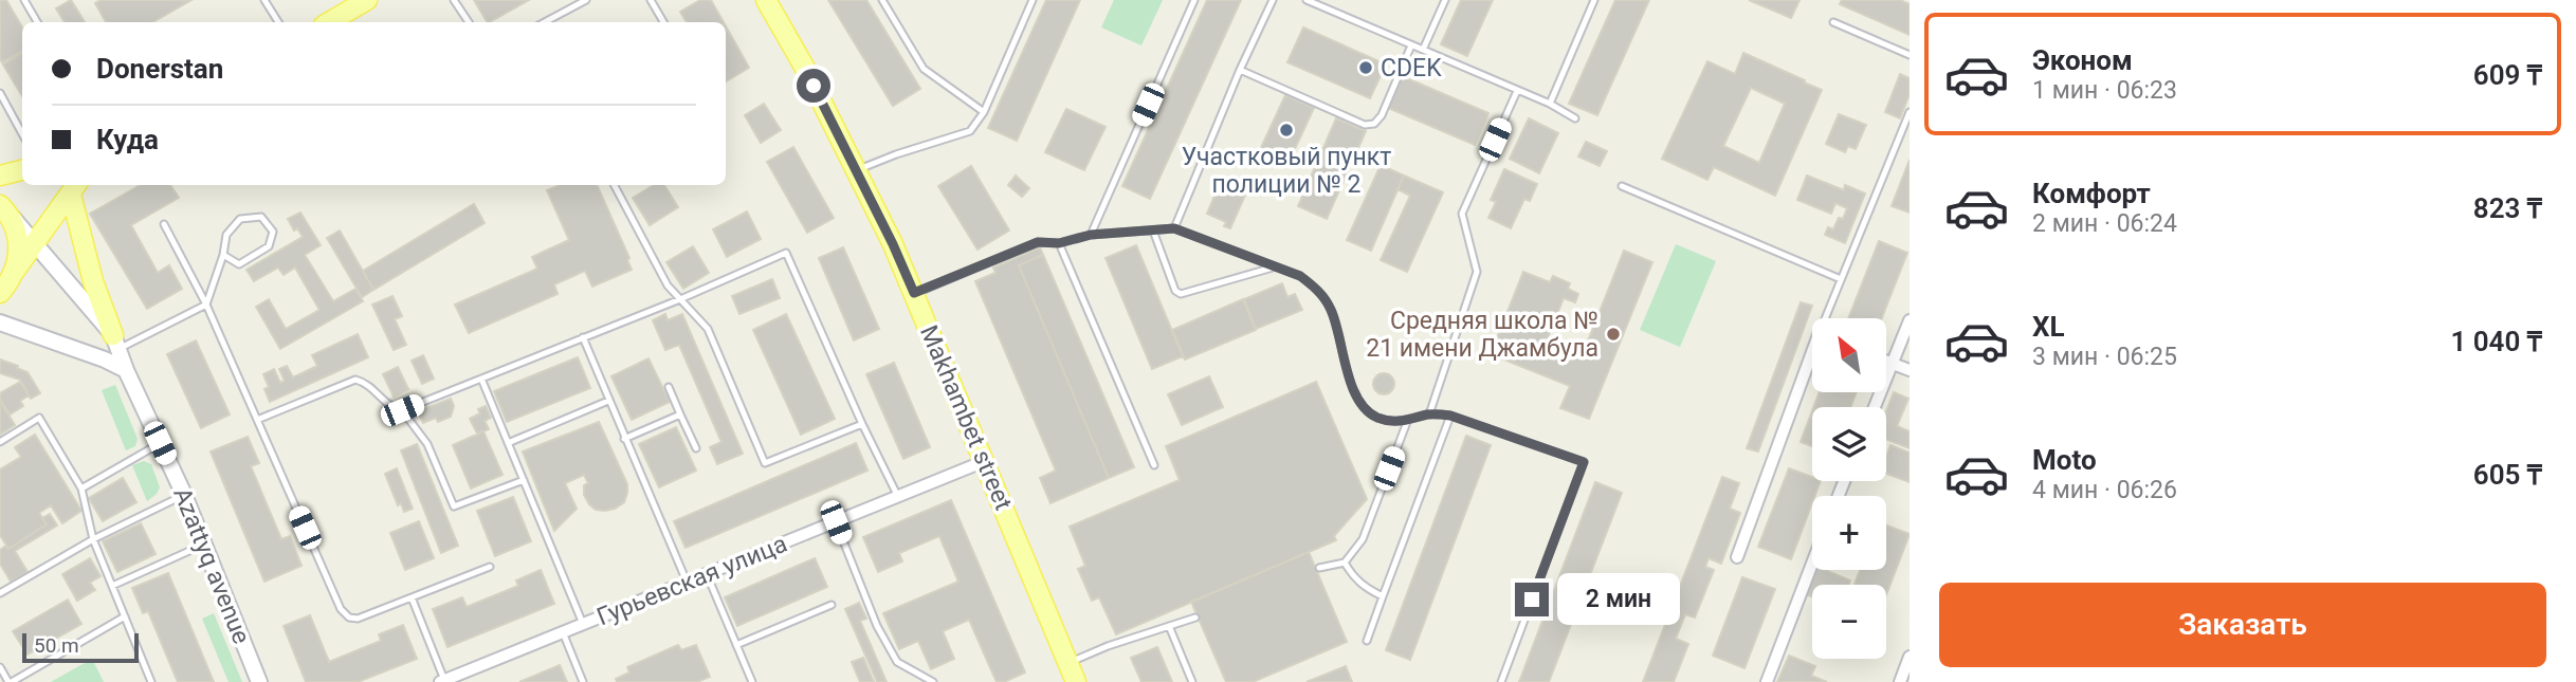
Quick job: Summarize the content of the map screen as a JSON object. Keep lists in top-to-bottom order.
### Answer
{
  "streets": {
    "main road": ["Makhambet street"],
    "street": ["Azattyq avenue", "Гурьевская улица"]
  },
  "crossings": [
    ["Makhambet street", "Гурьевская улица"]
  ],
  "places": ["CDEK", "Участковый пункт полиции № 2", "Средняя школа № 21 имени Джамбула"],
  "scale_bar": "50 m",
  "north": "top left",
  "page": {
    "list": [
      {
        "name": "Эконом",
        "note": "1 мин · 06:23",
        "value": "609 ₸"
      },
      {
        "name": "Комфорт",
        "note": "2 мин · 06:24",
        "value": "823 ₸"
      },
      {
        "name": "XL",
        "note": "3 мин · 06:25",
        "value": "1 040 ₸"
      },
      {
        "name": "Moto",
        "note": "4 мин · 06:26",
        "value": "605 ₸"
      }
    ],
    "banner": ["Donerstan", "Куда"],
    "map_buttons": ["+", "−"],
    "buttons": "Заказать",
    "bubble": "2 мин",
    "scale": "50 m"
  }
}
